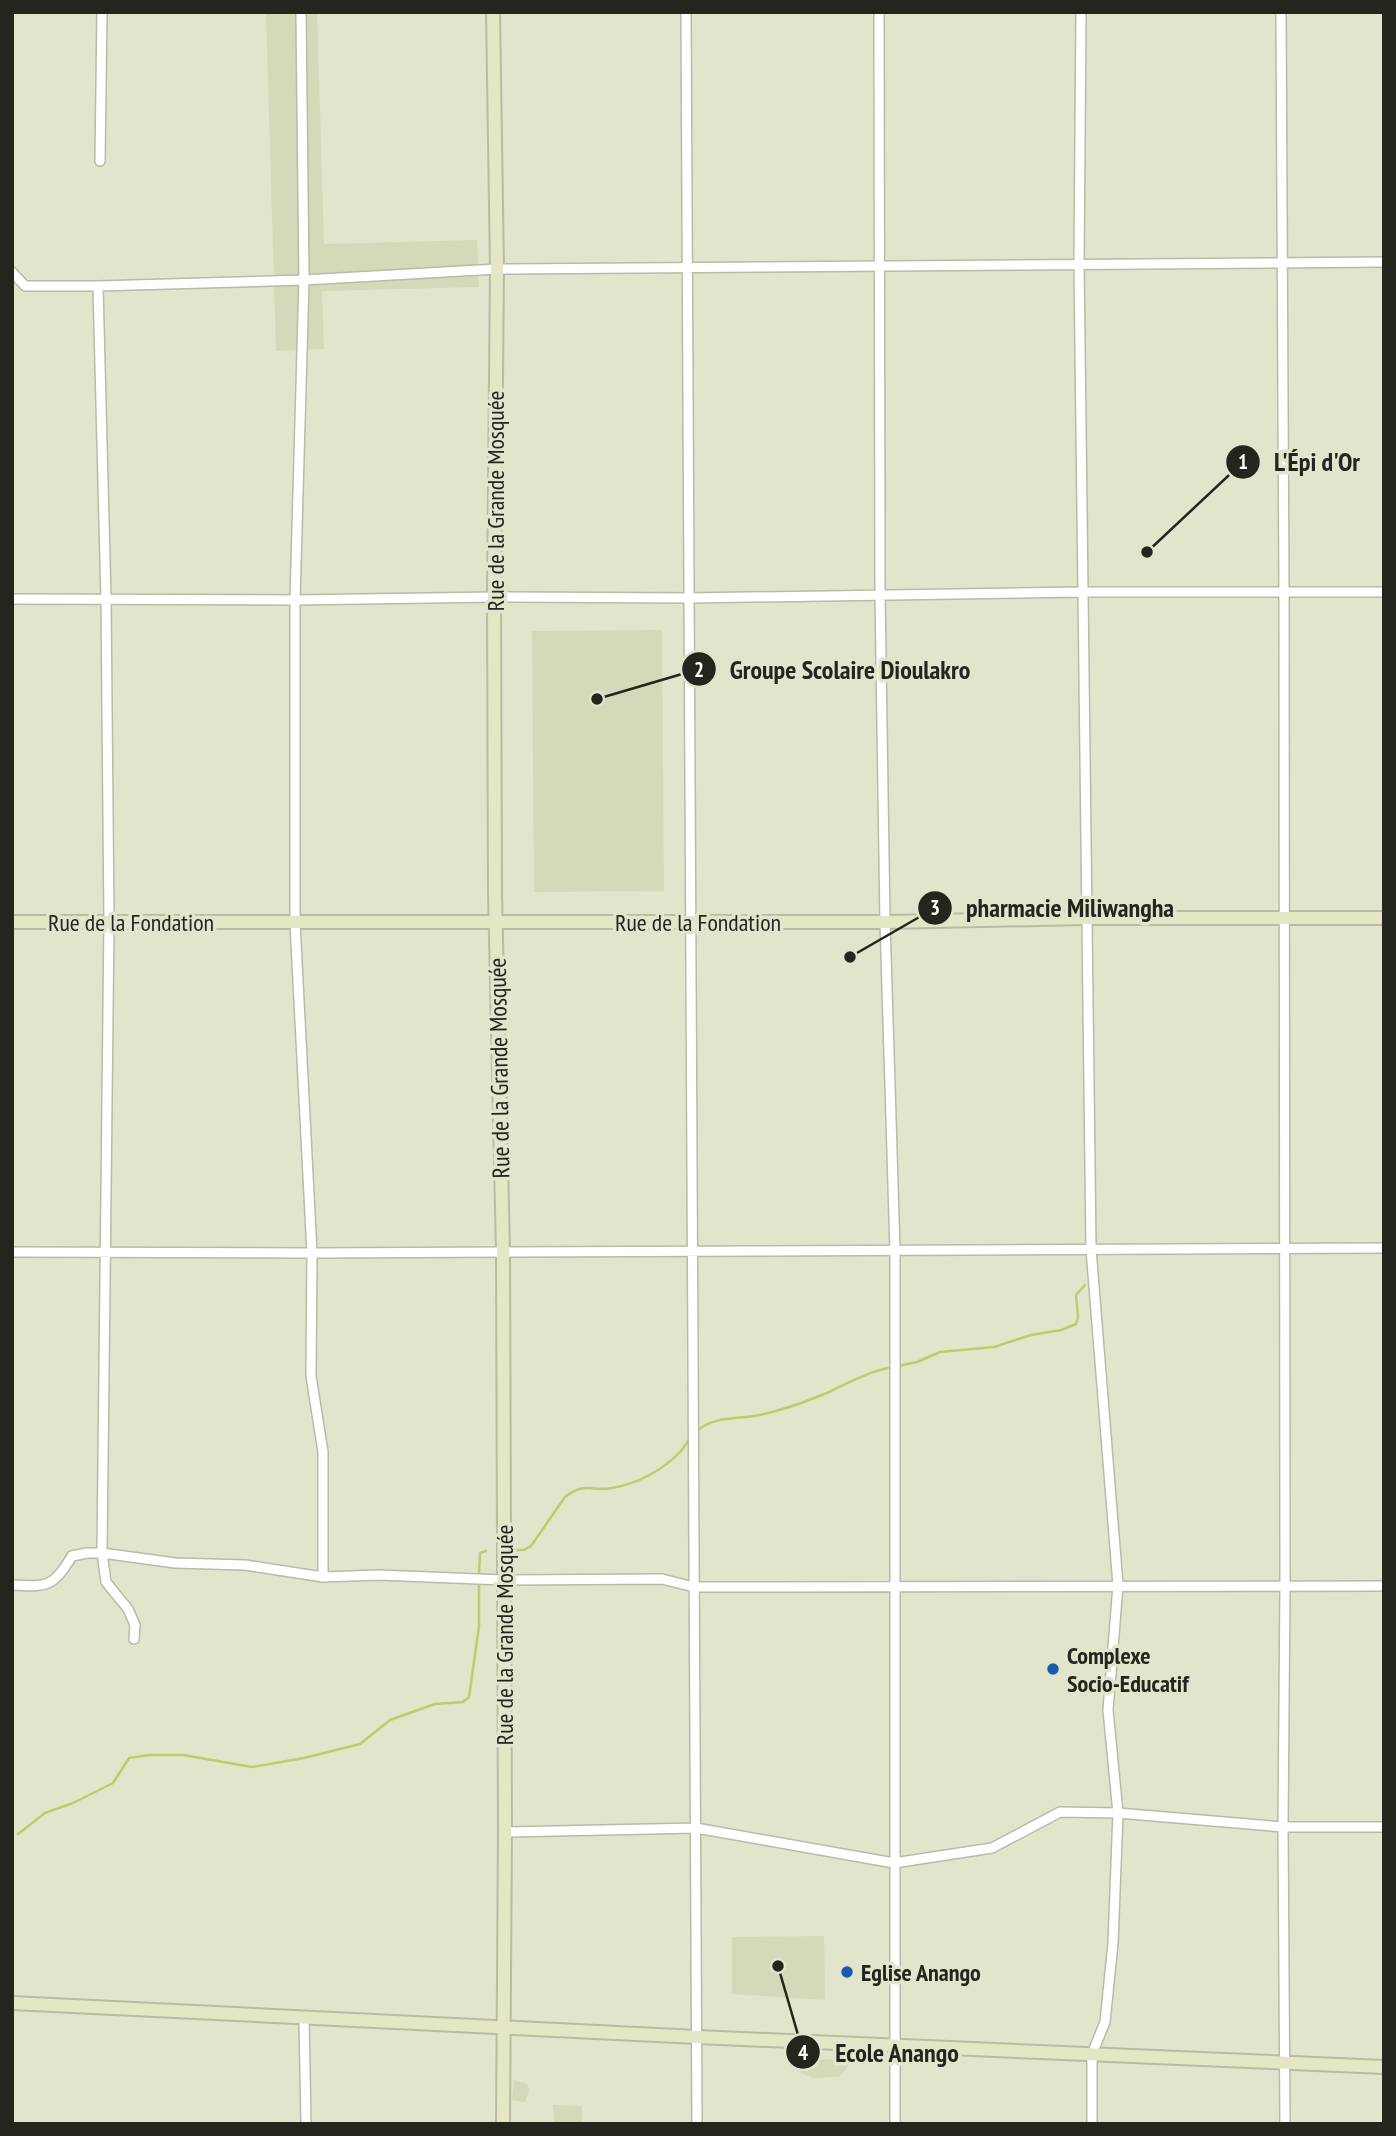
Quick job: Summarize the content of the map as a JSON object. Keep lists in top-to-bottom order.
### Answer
{
  "streets": {
    "street": ["Rue de la Grande Mosquée", "Rue de la Fondation"]
  },
  "crossings": [
    ["Rue de la Grande Mosquée", "Rue de la Fondation"]
  ],
  "places": [
    "L'Épi d'Or",
    "Groupe Scolaire Dioulakro",
    "pharmacie Miliwangha",
    "Complexe Socio-Educatif",
    "Ecole Anango",
    "Eglise Anango"
  ]
}
